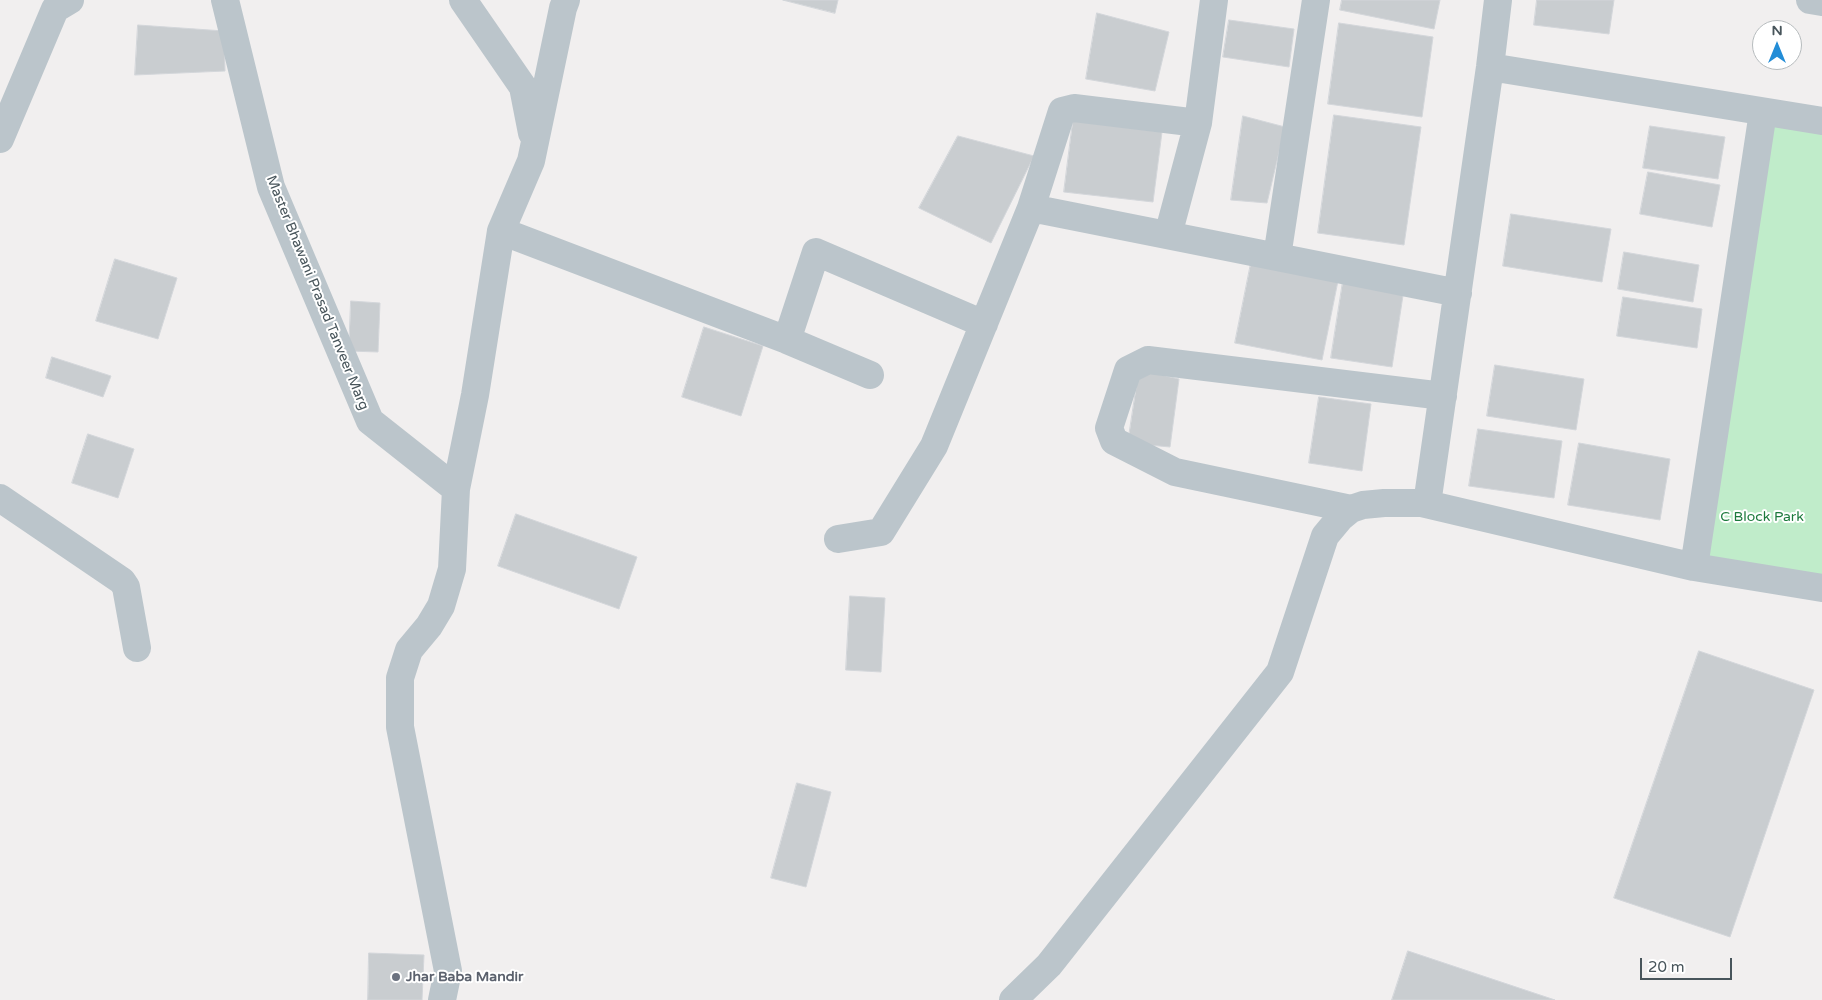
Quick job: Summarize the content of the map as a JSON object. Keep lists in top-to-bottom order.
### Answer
{
  "streets": {
    "street": ["Master Bhawani Prasad Tanveer Marg"]
  },
  "parks": ["C Block Park"],
  "places": ["Jhar Baba Mandir"],
  "scale_bar": "20 m",
  "north": "top"
}
